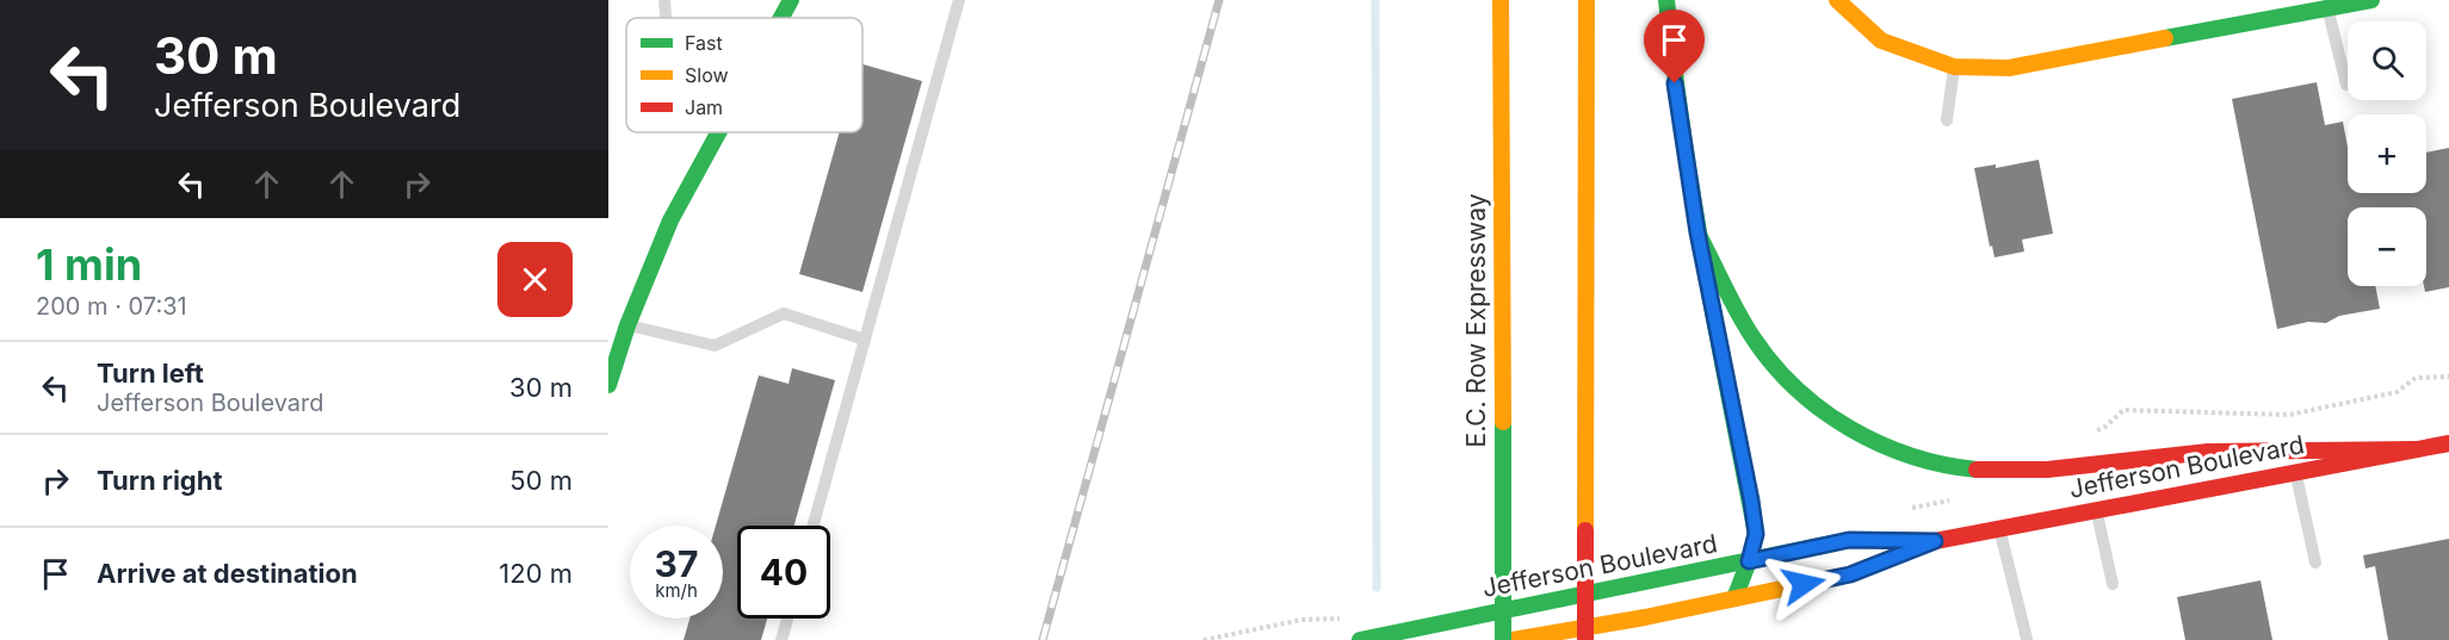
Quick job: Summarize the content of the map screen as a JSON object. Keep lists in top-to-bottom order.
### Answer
{
  "streets": {
    "main road": ["E.C. Row Expressway", "Jefferson Boulevard"]
  },
  "legend": ["Fast", "Slow", "Jam"],
  "page": {
    "turn": ["30 m", "Jefferson Boulevard"],
    "map_buttons": ["+", "−"],
    "heading": ["1 min", "200 m · 07:31"],
    "list": [
      {
        "name": "Turn left",
        "note": "Jefferson Boulevard",
        "value": "30 m"
      },
      {
        "name": "Turn right",
        "value": "50 m"
      },
      {
        "name": "Arrive at destination",
        "value": "120 m"
      }
    ],
    "speed": "37 km/h",
    "limit": "40"
  }
}
